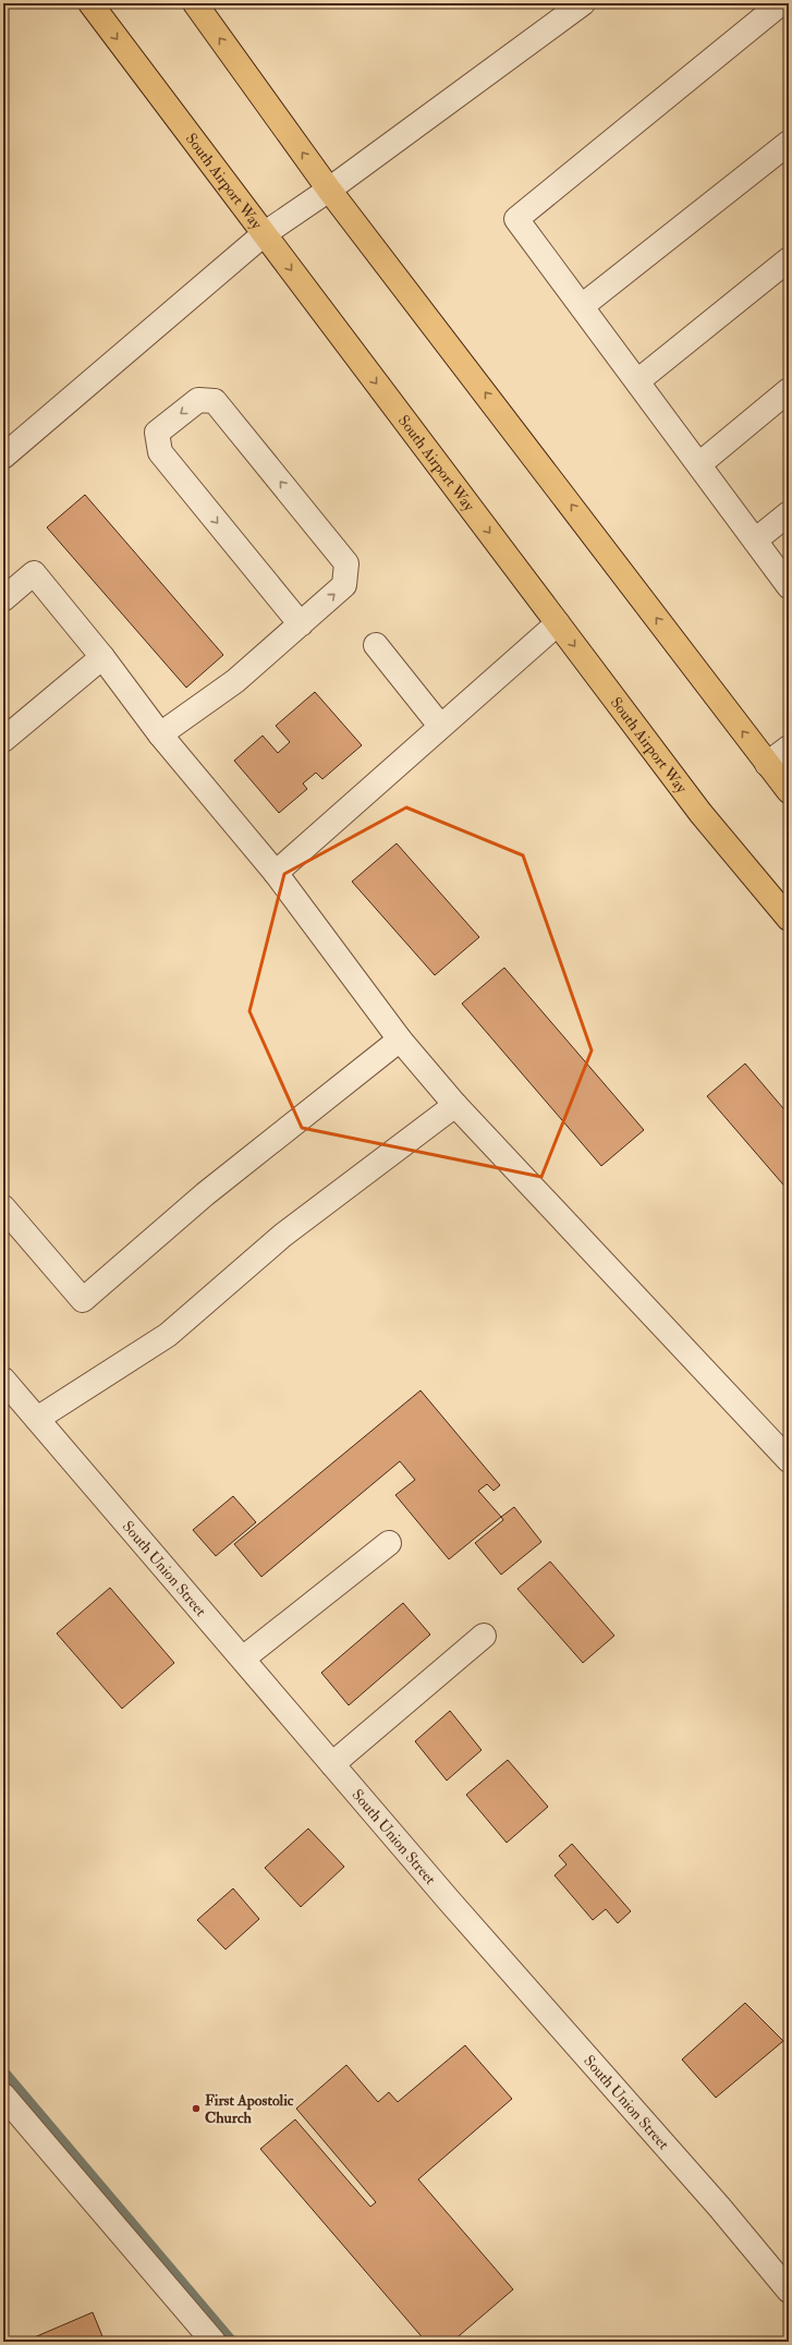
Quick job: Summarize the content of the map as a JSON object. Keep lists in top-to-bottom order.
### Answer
{
  "streets": {
    "main road": ["South Airport Way"],
    "street": ["South Union Street"]
  },
  "places": ["First Apostolic Church"]
}
